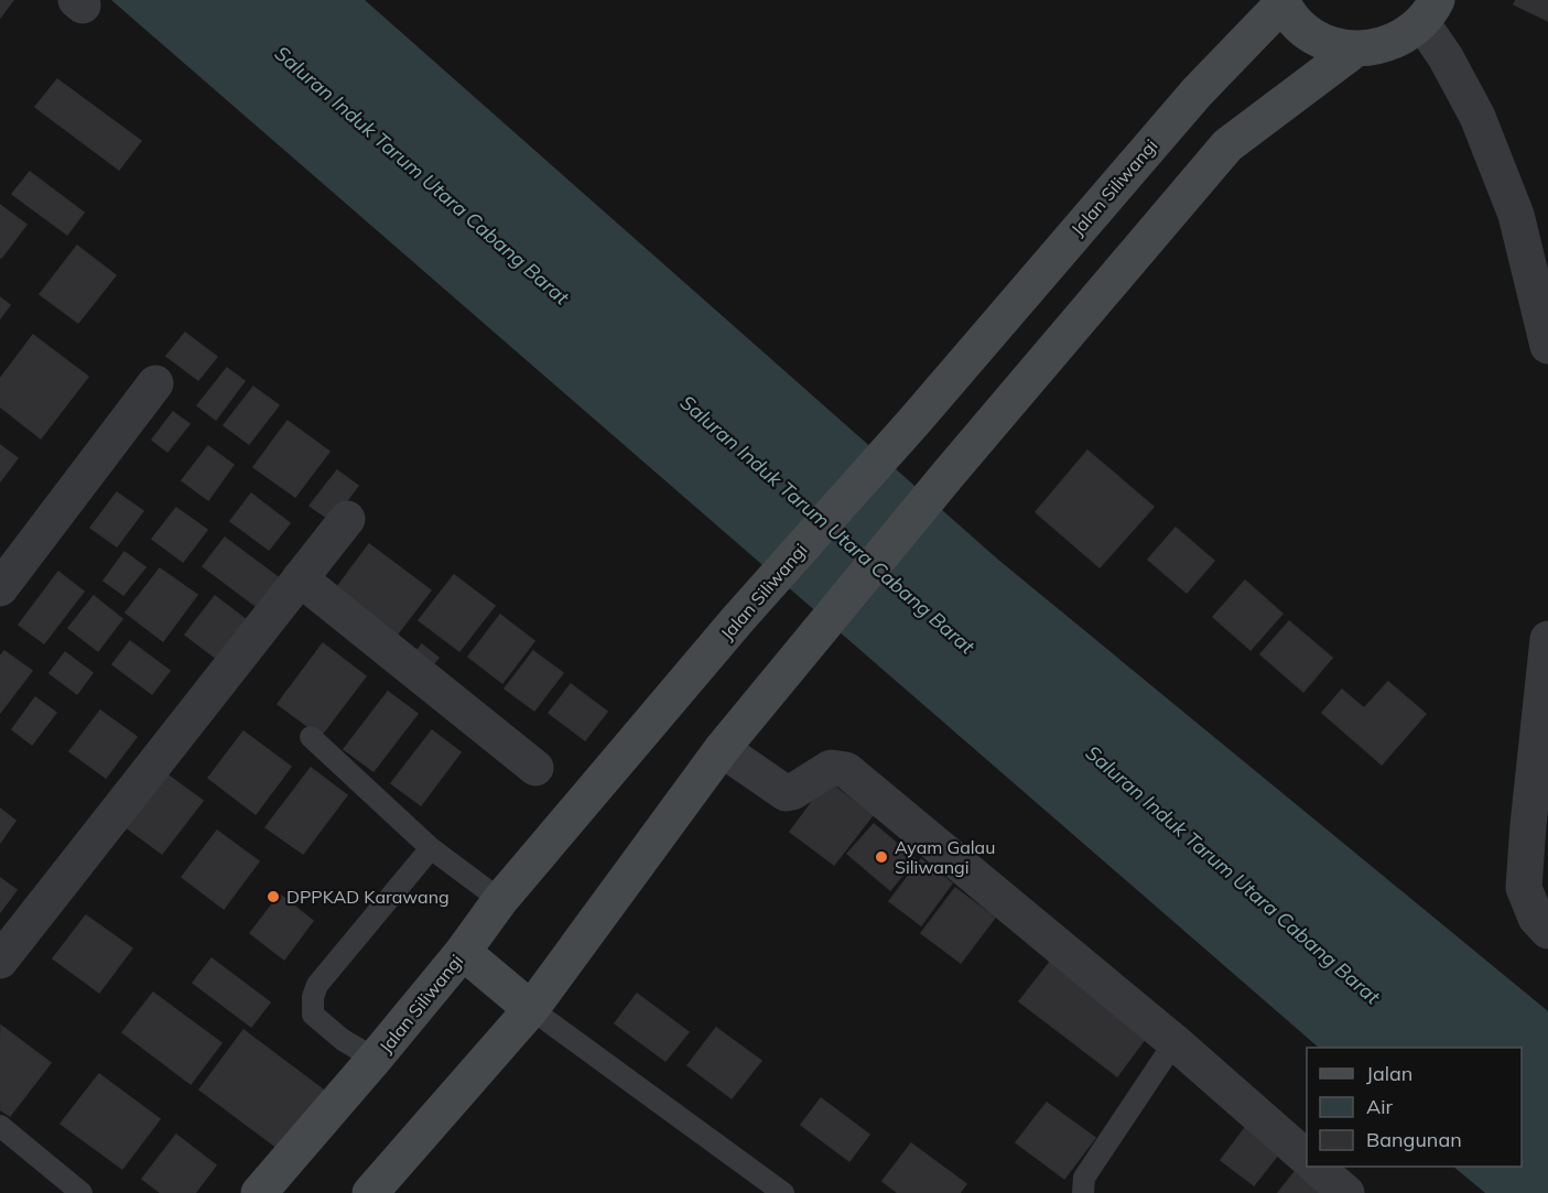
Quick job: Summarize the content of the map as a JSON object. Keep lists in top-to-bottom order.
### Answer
{
  "streets": {
    "main road": ["Jalan Siliwangi"]
  },
  "water": ["Saluran Induk Tarum Utara Cabang Barat"],
  "places": ["Ayam Galau Siliwangi", "DPPKAD Karawang"],
  "legend": ["Jalan", "Air", "Bangunan"]
}
